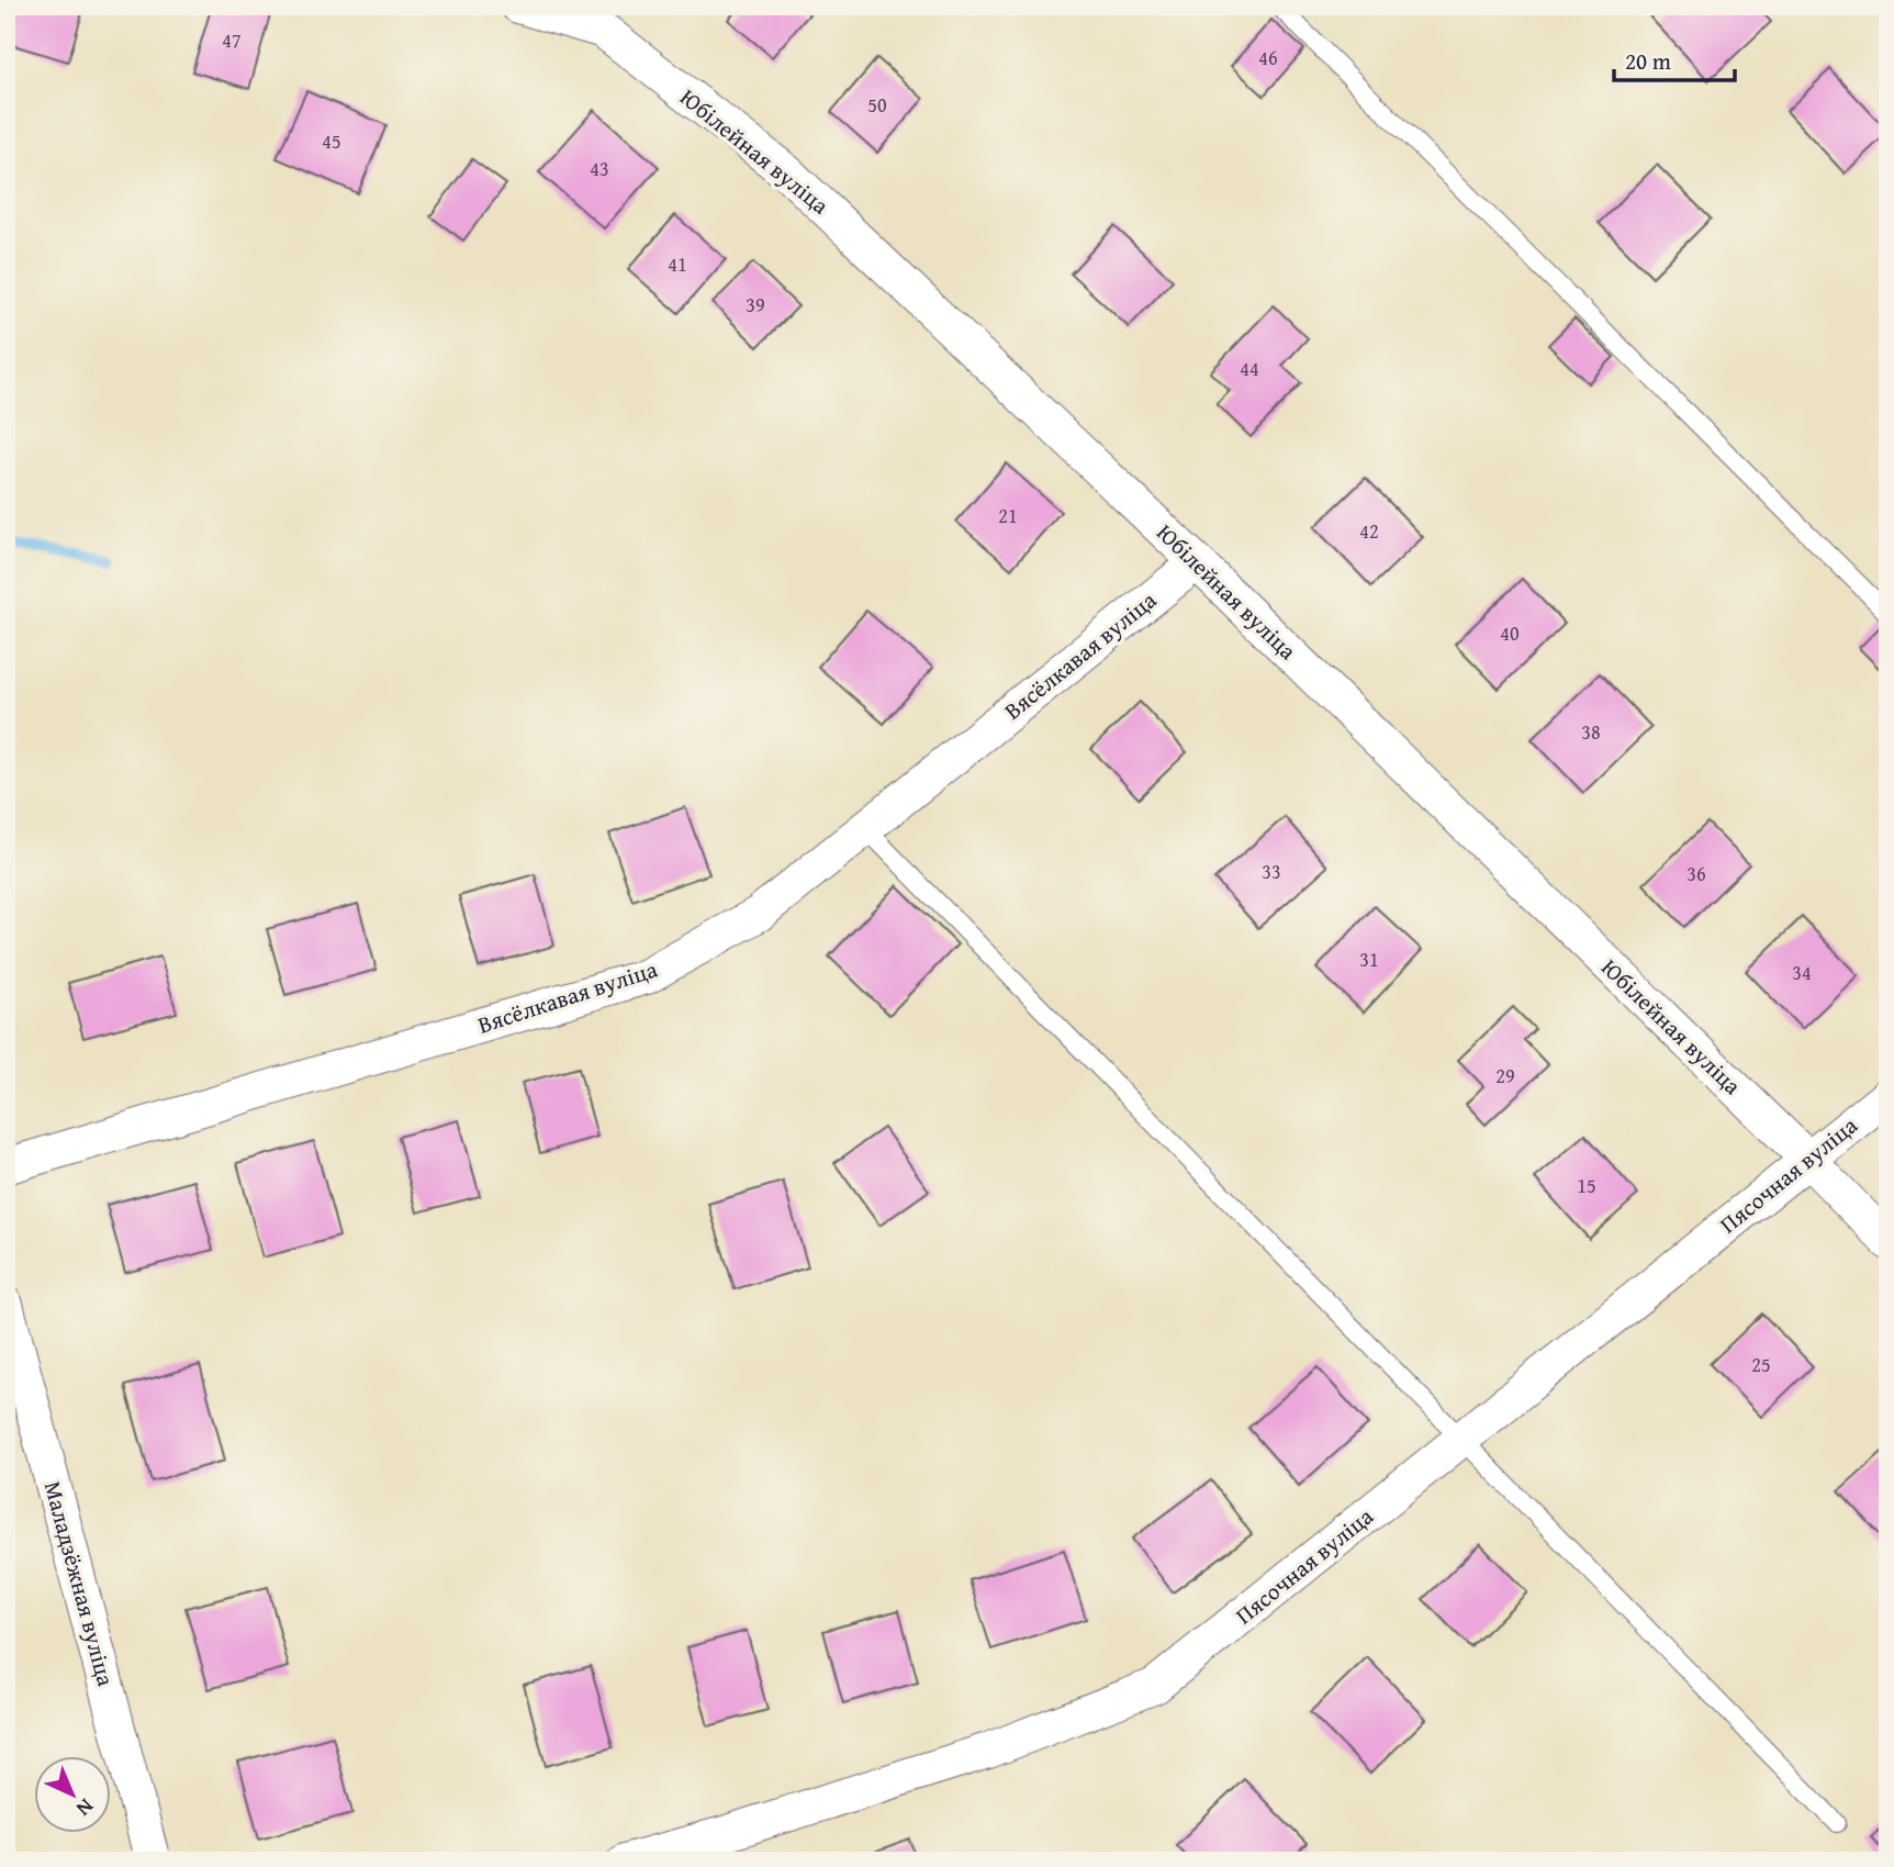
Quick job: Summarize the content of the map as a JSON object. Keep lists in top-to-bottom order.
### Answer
{
  "streets": {
    "street": [
      "Юбілейная вуліца",
      "Вясёлкавая вуліца",
      "Пясочная вуліца",
      "Маладзёжная вуліца"
    ]
  },
  "crossings": [
    ["Юбілейная вуліца", "Вясёлкавая вуліца"],
    ["Юбілейная вуліца", "Пясочная вуліца"]
  ],
  "house_numbers": [
    "47",
    "46",
    "50",
    "45",
    "43",
    "41",
    "39",
    "44",
    "21",
    "42",
    "40",
    "38",
    "33",
    "36",
    "31",
    "34",
    "29",
    "15",
    "25"
  ],
  "scale_bar": "20 m",
  "north": "bottom right"
}
